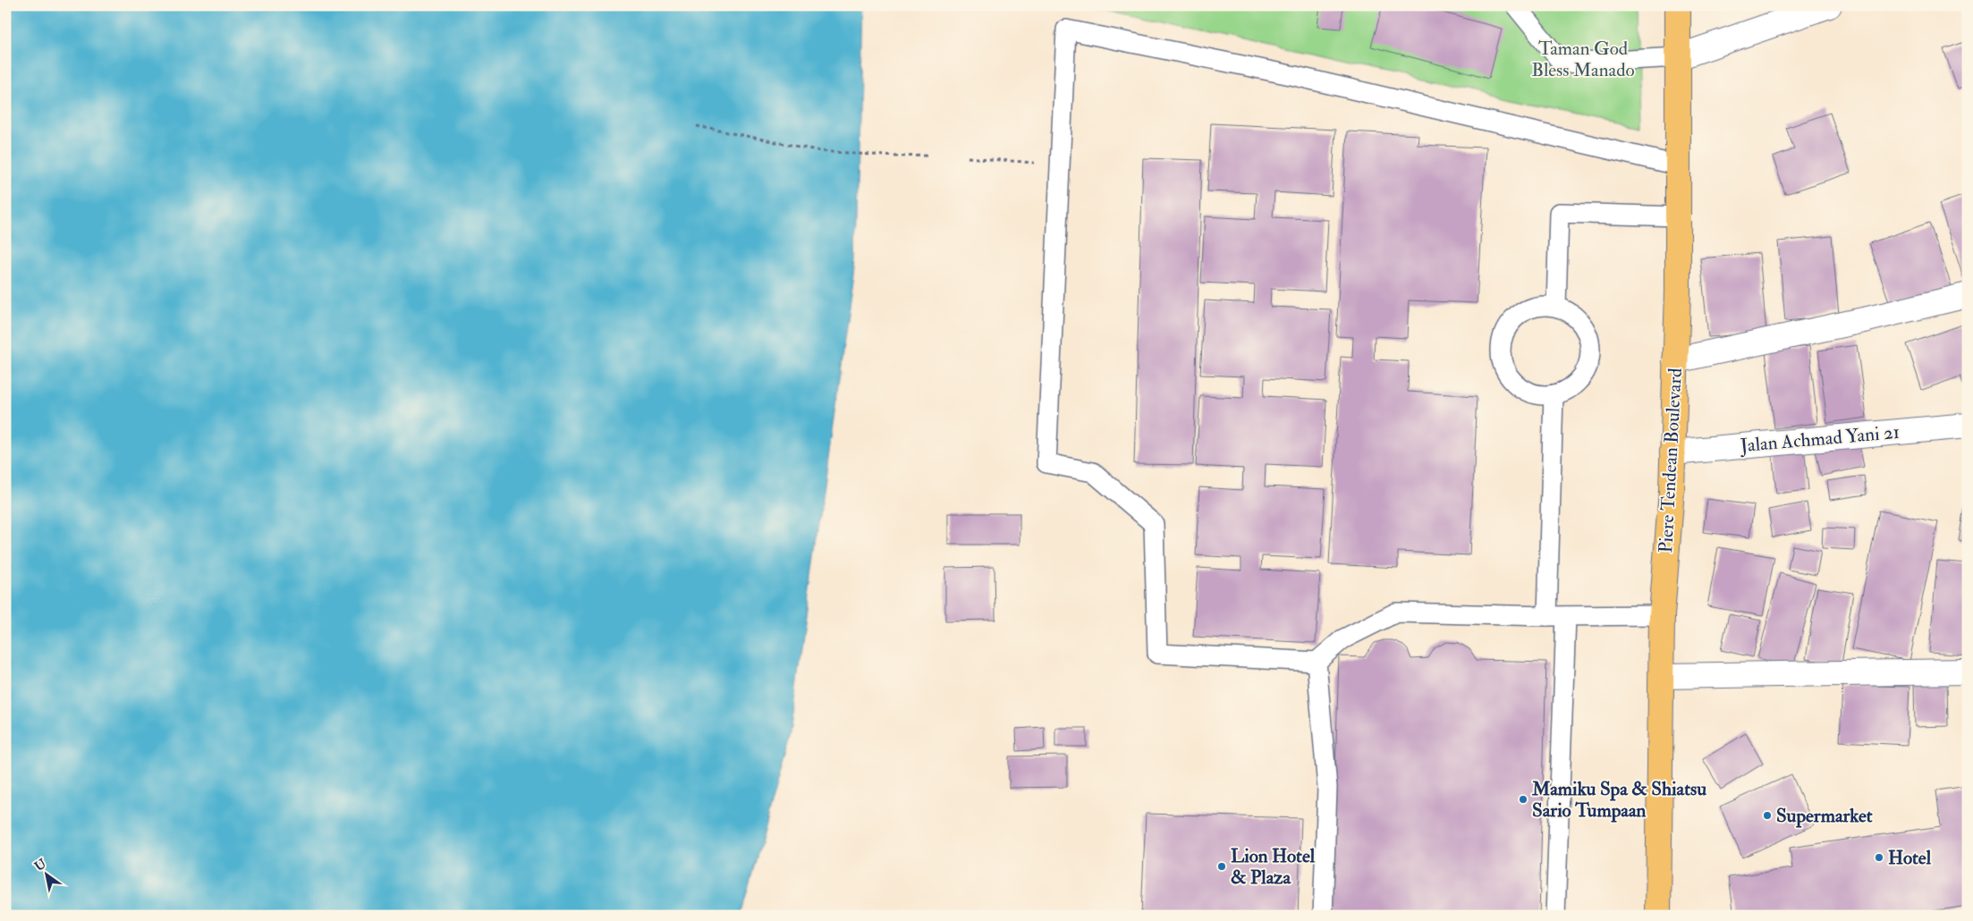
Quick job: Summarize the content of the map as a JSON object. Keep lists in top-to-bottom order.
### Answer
{
  "streets": {
    "highway": ["Piere Tendean Boulevard"],
    "street": ["Jalan Achmad Yani 21"]
  },
  "crossings": [
    ["Jalan Achmad Yani 21", "Piere Tendean Boulevard"]
  ],
  "parks": ["Taman God Bless Manado"],
  "places": [
    "Mamiku Spa & Shiatsu Sario Tumpaan",
    "Supermarket",
    "Hotel",
    "Lion Hotel & Plaza"
  ],
  "north": "top left"
}
